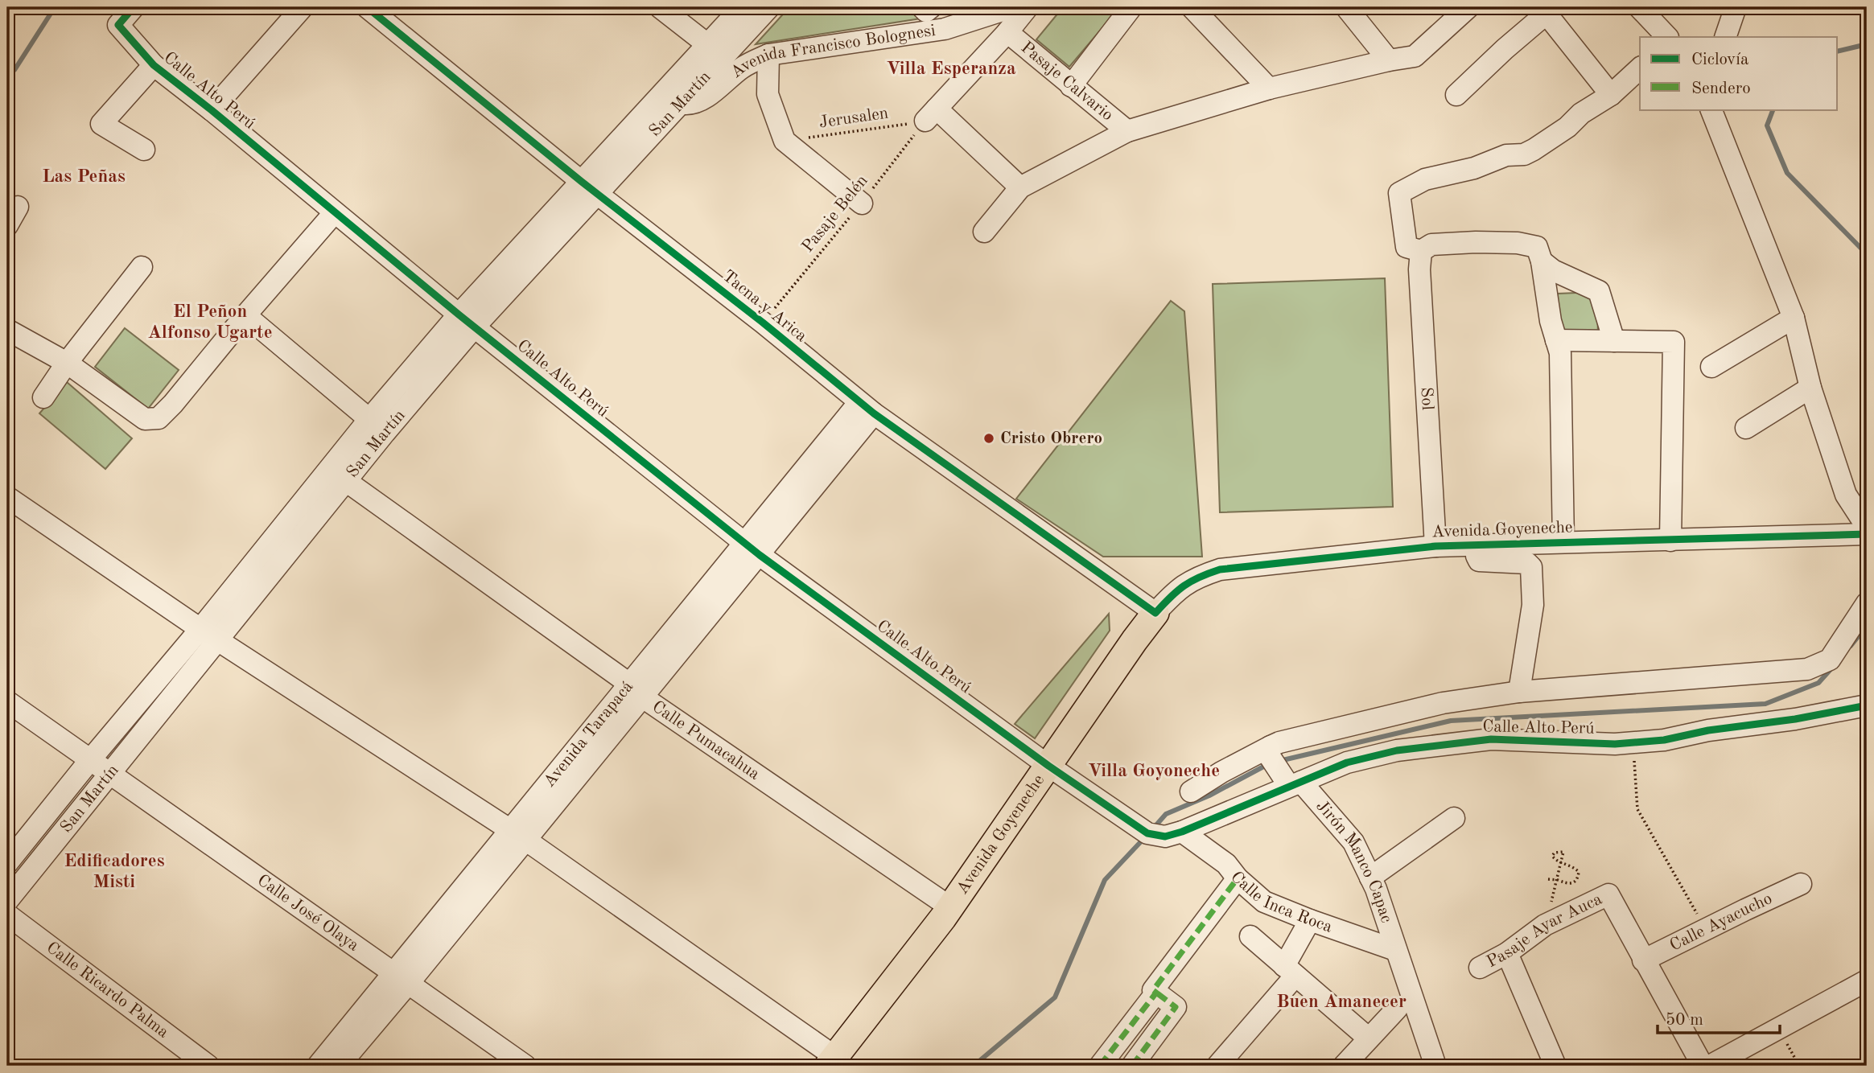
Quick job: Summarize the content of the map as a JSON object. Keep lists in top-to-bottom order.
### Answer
{
  "streets": {
    "main road": ["Avenida Goyeneche"],
    "street": [
      "Avenida Francisco Bolognesi",
      "Pasaje Calvario",
      "Calle Alto Perú",
      "San Martín",
      "Tacna y Arica",
      "Sol",
      "Avenida Tarapacá",
      "Calle Pumacahua",
      "Jirón Manco Capac",
      "Calle Inca Roca",
      "Calle José Olaya",
      "Calle Ayacucho",
      "Pasaje Ayar Auca",
      "Calle Ricardo Palma"
    ],
    "path": ["Jerusalen", "Pasaje Belén"]
  },
  "crossings": [
    ["Avenida Francisco Bolognesi", "San Martín"],
    ["Calle Alto Perú", "San Martín"],
    ["Calle Alto Perú", "Avenida Goyeneche"],
    ["Calle Alto Perú", "Avenida Tarapacá"],
    ["Calle Alto Perú", "Jirón Manco Capac"],
    ["Calle Alto Perú", "Calle Inca Roca"],
    ["San Martín", "Tacna y Arica"],
    ["San Martín", "Calle Pumacahua"],
    ["San Martín", "Calle José Olaya"],
    ["Jerusalen", "Pasaje Belén"],
    ["Pasaje Belén", "Tacna y Arica"],
    ["Tacna y Arica", "Avenida Goyeneche"],
    ["Tacna y Arica", "Avenida Tarapacá"],
    ["Sol", "Avenida Goyeneche"],
    ["Avenida Goyeneche", "Calle Pumacahua"],
    ["Avenida Tarapacá", "Calle Pumacahua"],
    ["Avenida Tarapacá", "Calle José Olaya"],
    ["Jirón Manco Capac", "Calle Inca Roca"],
    ["Calle Ayacucho", "Pasaje Ayar Auca"]
  ],
  "districts": [
    "Villa Esperanza",
    "Las Peñas",
    "El Peñon Alfonso Ugarte",
    "Villa Goyoneche",
    "Edificadores Misti",
    "Buen Amanecer"
  ],
  "places": ["Cristo Obrero"],
  "legend": ["Ciclovía", "Sendero"],
  "scale_bar": "50 m"
}
